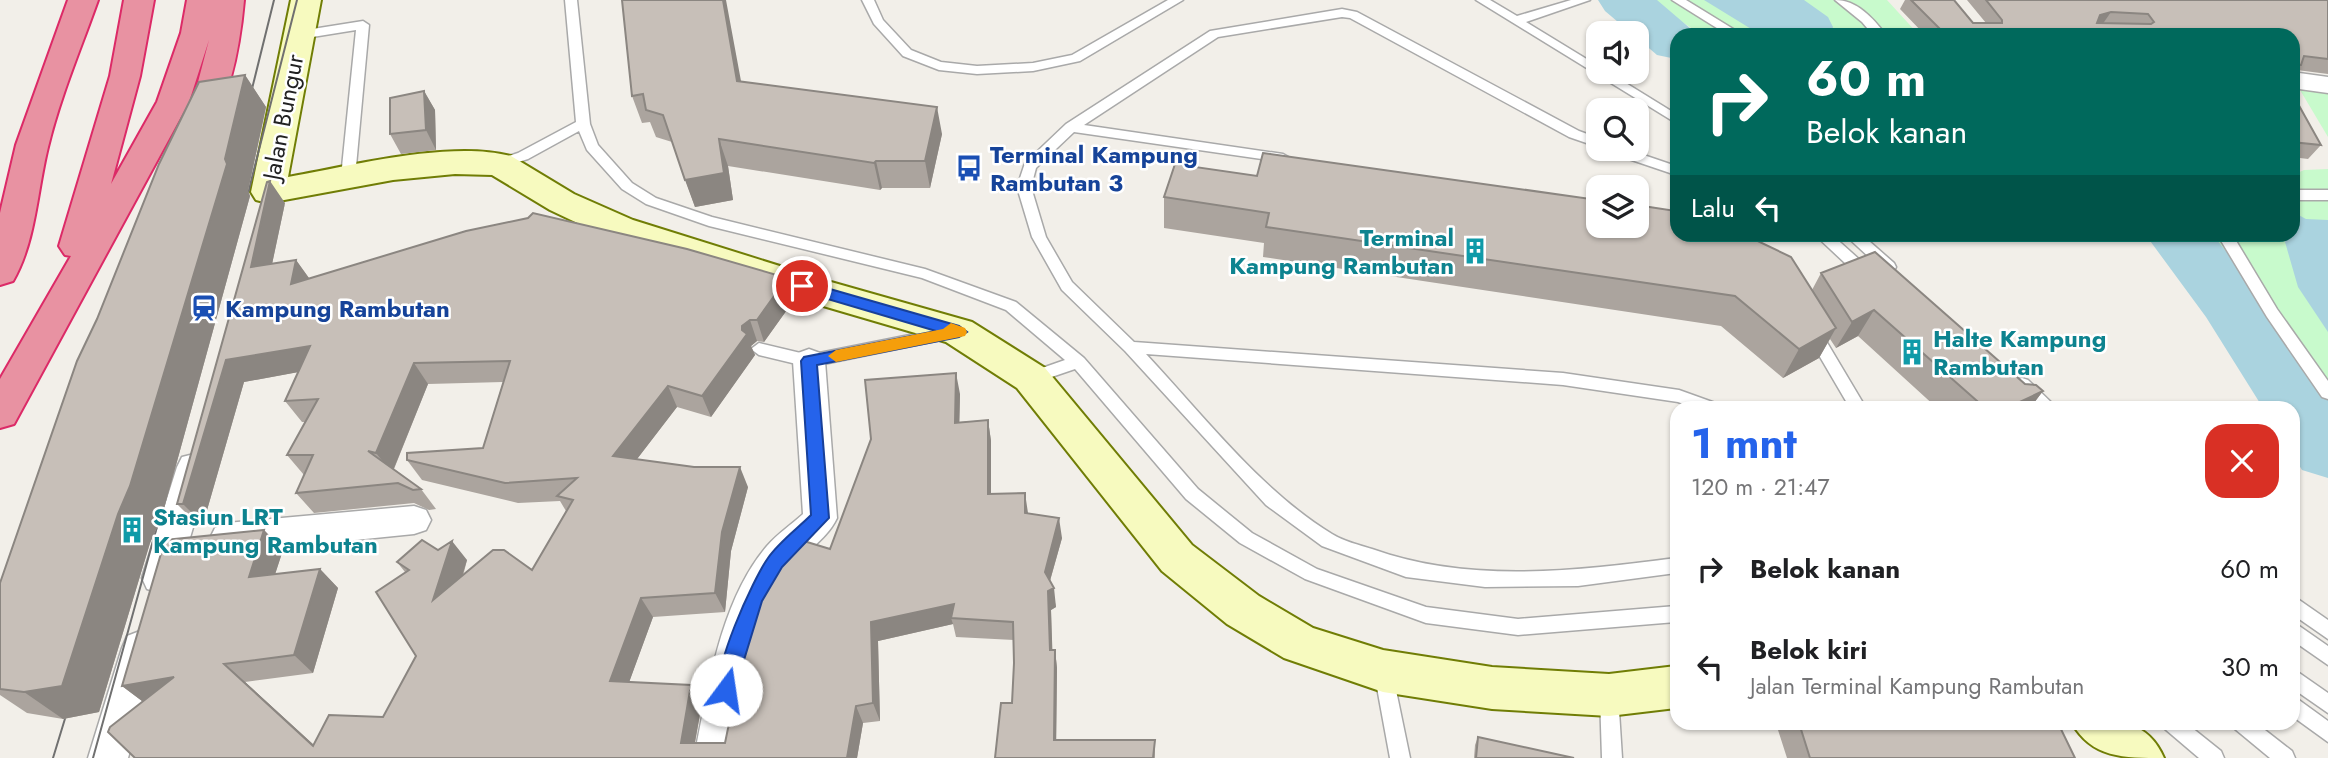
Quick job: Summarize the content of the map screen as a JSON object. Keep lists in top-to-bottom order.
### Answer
{
  "streets": {
    "street": ["Jalan Bungur"]
  },
  "places": {
    "bus stop": ["Terminal Kampung Rambutan 3"],
    "building": ["Terminal Kampung Rambutan", "Halte Kampung Rambutan", "Stasiun LRT Kampung Rambutan"],
    "station": ["Kampung Rambutan"]
  },
  "page": {
    "turn": ["60 m", "Belok kanan"],
    "then": "Lalu",
    "heading": ["1 mnt", "120 m · 21:47"],
    "list": [
      {
        "name": "Belok kanan",
        "value": "60 m"
      },
      {
        "name": "Belok kiri",
        "note": "Jalan Terminal Kampung Rambutan",
        "value": "30 m"
      }
    ]
  }
}
